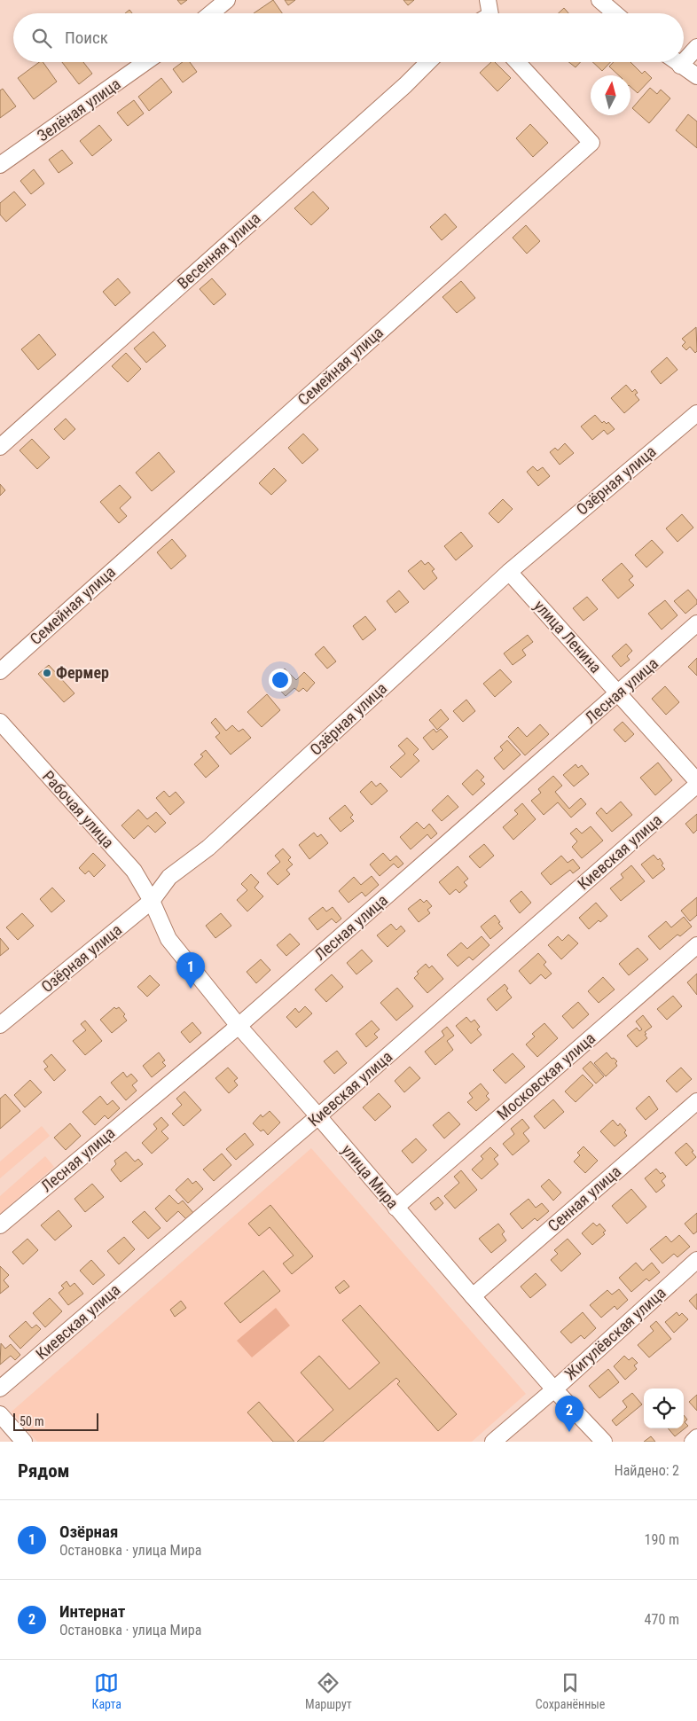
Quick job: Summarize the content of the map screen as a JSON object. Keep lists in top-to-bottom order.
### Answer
{
  "streets": {
    "street": [
      "Зелёная улица",
      "Весенняя улица",
      "Семейная улица",
      "Озёрная улица",
      "улица Ленина",
      "Лесная улица",
      "Рабочая улица",
      "Киевская улица",
      "Московская улица",
      "улица Мира",
      "Сенная улица",
      "Жигулёвская улица"
    ]
  },
  "crossings": [
    ["Озёрная улица", "улица Ленина"],
    ["Озёрная улица", "Рабочая улица"],
    ["Озёрная улица", "улица Мира"],
    ["улица Ленина", "Лесная улица"],
    ["улица Ленина", "Киевская улица"],
    ["Лесная улица", "улица Мира"],
    ["Рабочая улица", "улица Мира"],
    ["Киевская улица", "улица Мира"],
    ["Московская улица", "улица Мира"],
    ["улица Мира", "Сенная улица"],
    ["улица Мира", "Жигулёвская улица"]
  ],
  "places": ["Фермер"],
  "scale_bar": "50 m",
  "north": "top",
  "page": {
    "search": "Поиск",
    "pins": ["1", "2"],
    "scale": "50 m",
    "heading": ["Рядом", "Найдено: 2"],
    "list": [
      {
        "mark": "1",
        "name": "Озёрная",
        "note": "Остановка · улица Мира",
        "value": "190 m"
      },
      {
        "mark": "2",
        "name": "Интернат",
        "note": "Остановка · улица Мира",
        "value": "470 m"
      }
    ],
    "nav": ["Карта", "Маршрут", "Сохранённые"]
  }
}
